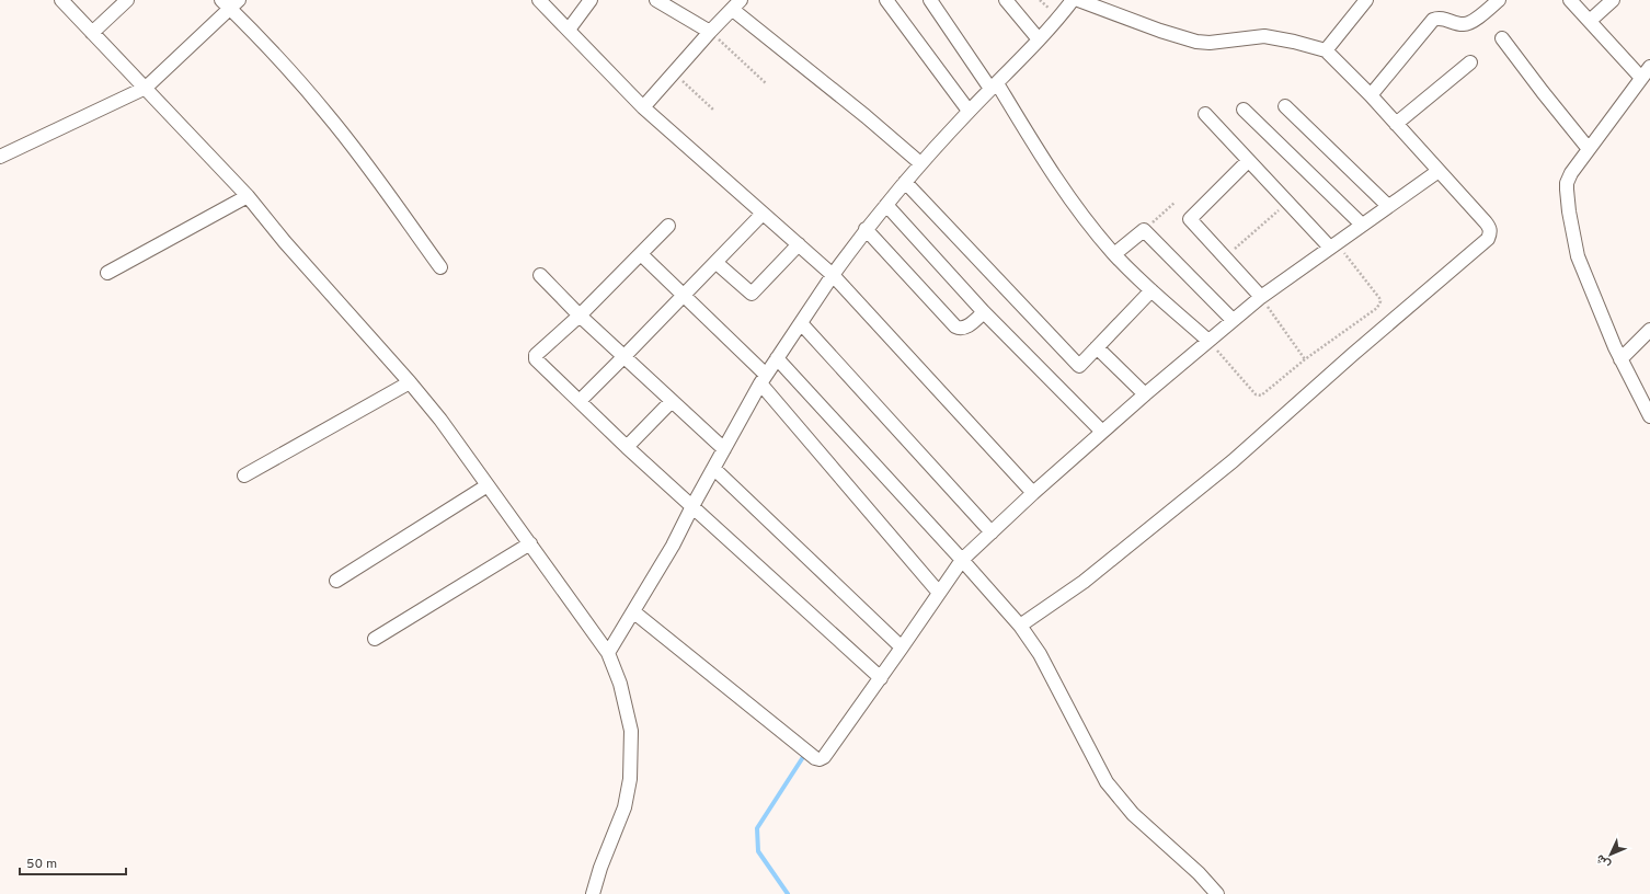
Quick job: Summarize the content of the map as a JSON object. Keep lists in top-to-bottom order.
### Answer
{
  "scale_bar": "50 m",
  "north": "bottom left"
}
